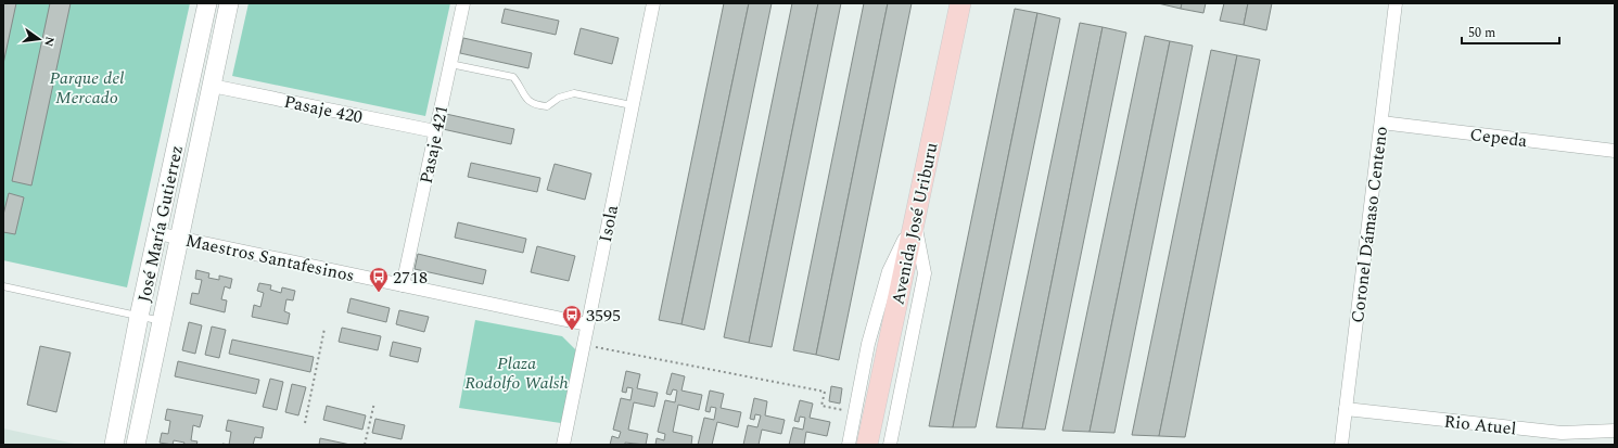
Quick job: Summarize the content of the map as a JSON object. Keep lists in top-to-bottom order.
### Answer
{
  "streets": {
    "main road": ["Avenida José Uriburu"],
    "street": [
      "Pasaje 420",
      "Cepeda",
      "Pasaje 421",
      "José María Gutierrez",
      "Isola",
      "Coronel Dámaso Centeno",
      "Maestros Santafesinos",
      "Rio Atuel"
    ]
  },
  "crossings": [
    ["Pasaje 420", "Pasaje 421"],
    ["Pasaje 420", "José María Gutierrez"],
    ["Cepeda", "Coronel Dámaso Centeno"],
    ["Pasaje 421", "Maestros Santafesinos"],
    ["José María Gutierrez", "Maestros Santafesinos"],
    ["Isola", "Maestros Santafesinos"],
    ["Coronel Dámaso Centeno", "Rio Atuel"]
  ],
  "parks": ["Parque del Mercado", "Plaza Rodolfo Walsh"],
  "places": {
    "bus stop": ["2718", "3595"]
  },
  "scale_bar": "50 m",
  "north": "right"
}
